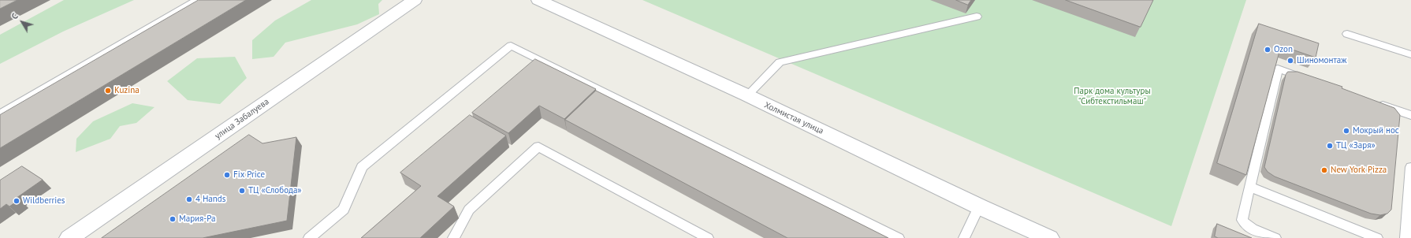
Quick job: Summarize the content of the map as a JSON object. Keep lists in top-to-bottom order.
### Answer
{
  "streets": {
    "street": ["Холмистая улица", "улица Забалуева"]
  },
  "parks": ["Парк дома культуры \"Сибтекстильмаш\""],
  "places": [
    "Ozon",
    "Шиномонтаж",
    "Kuzina",
    "Мокрый нос",
    "ТЦ «Заря»",
    "New York Pizza",
    "Fix Price",
    "ТЦ «Слобода»",
    "4 Hands",
    "Wildberries",
    "Мария-Ра"
  ],
  "north": "top left"
}
